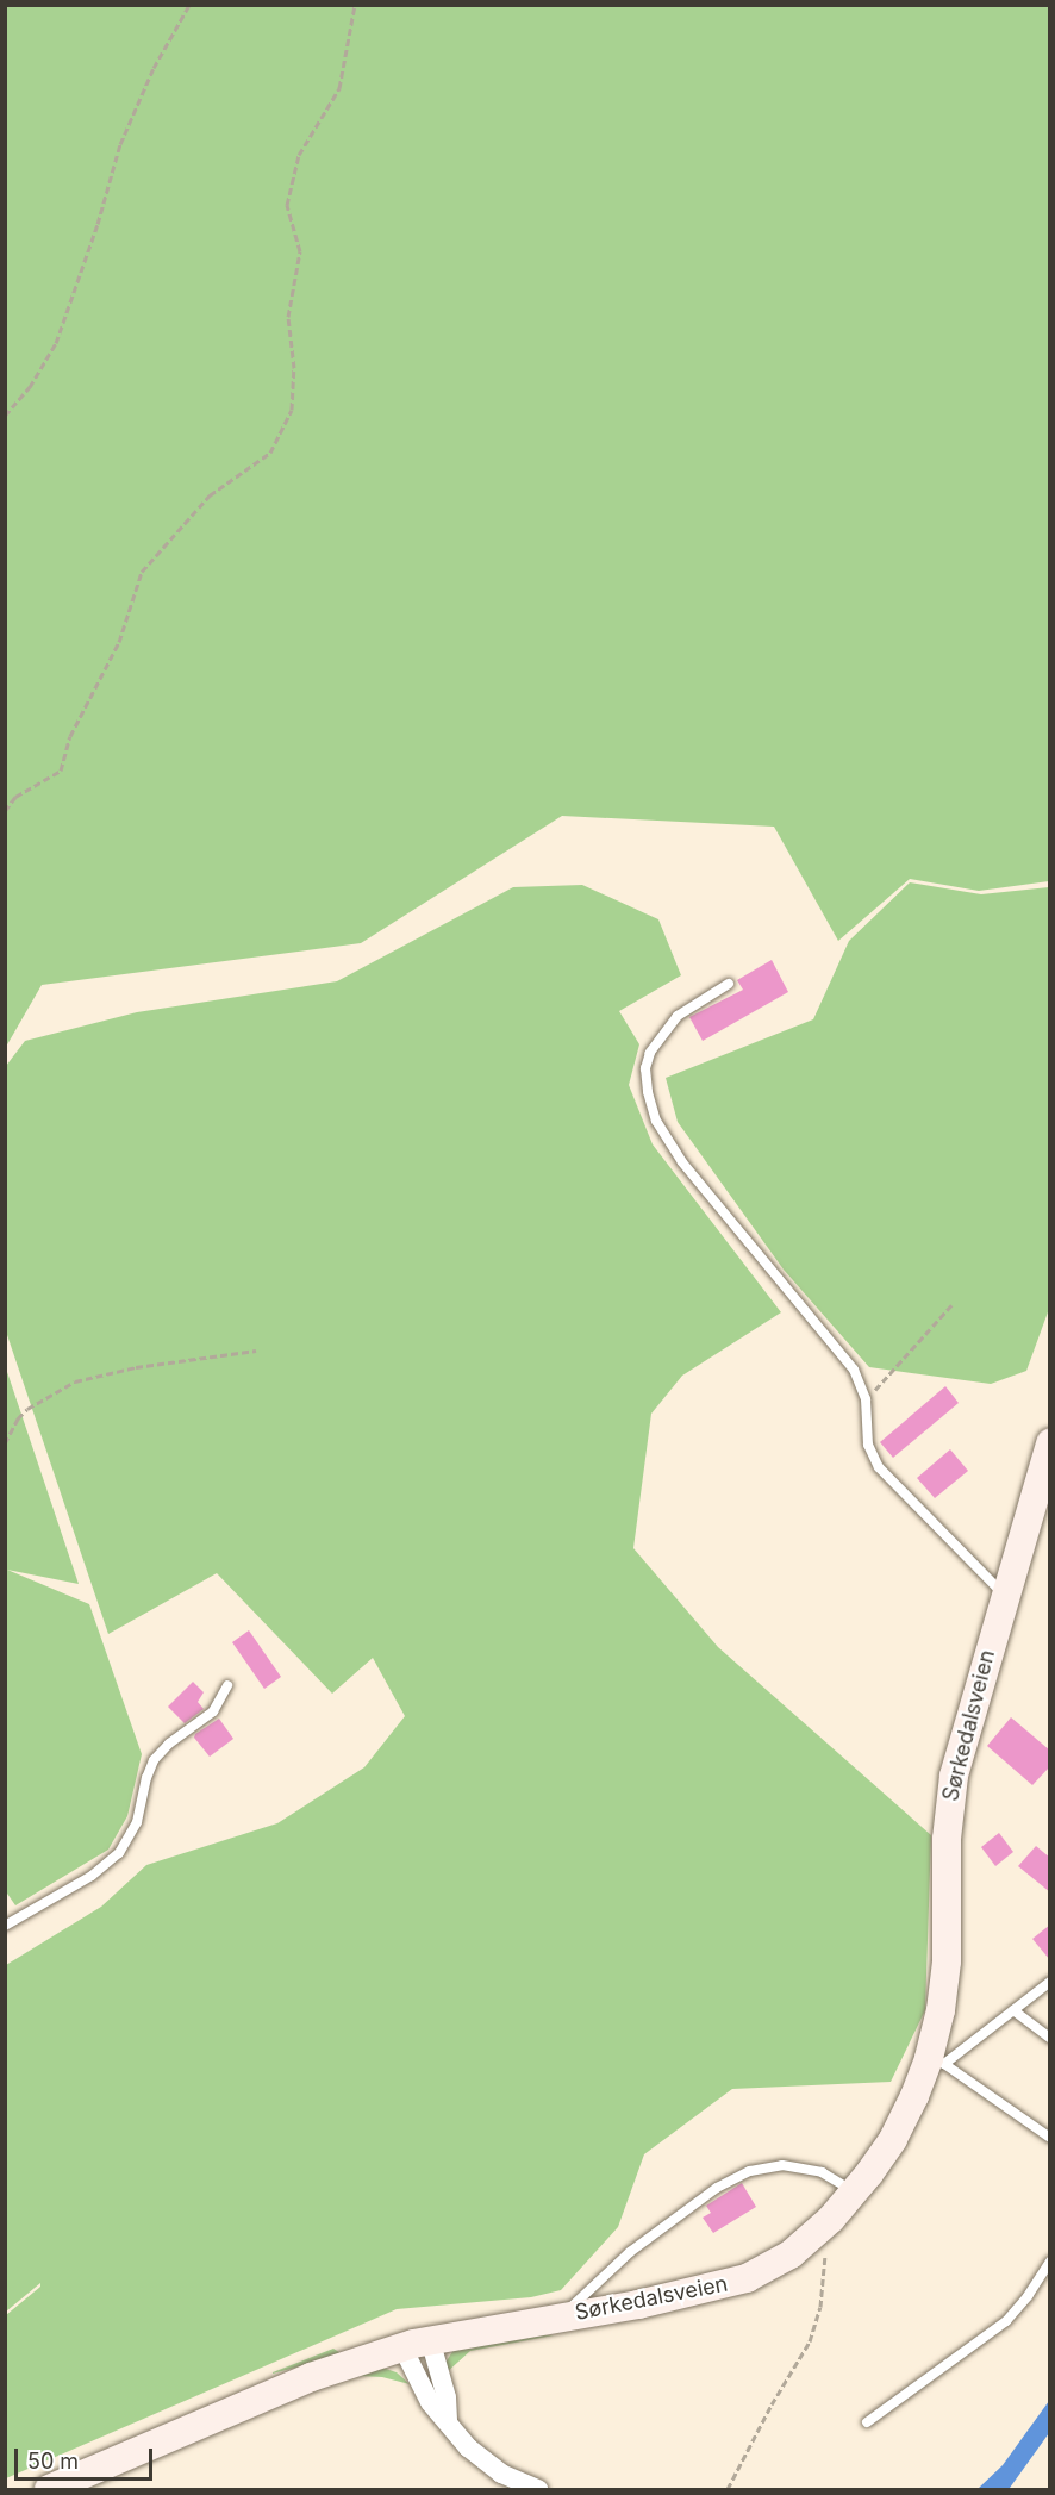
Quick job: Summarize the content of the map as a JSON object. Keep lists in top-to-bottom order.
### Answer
{
  "streets": {
    "street": ["Sørkedalsveien"]
  },
  "scale_bar": "50 m"
}
